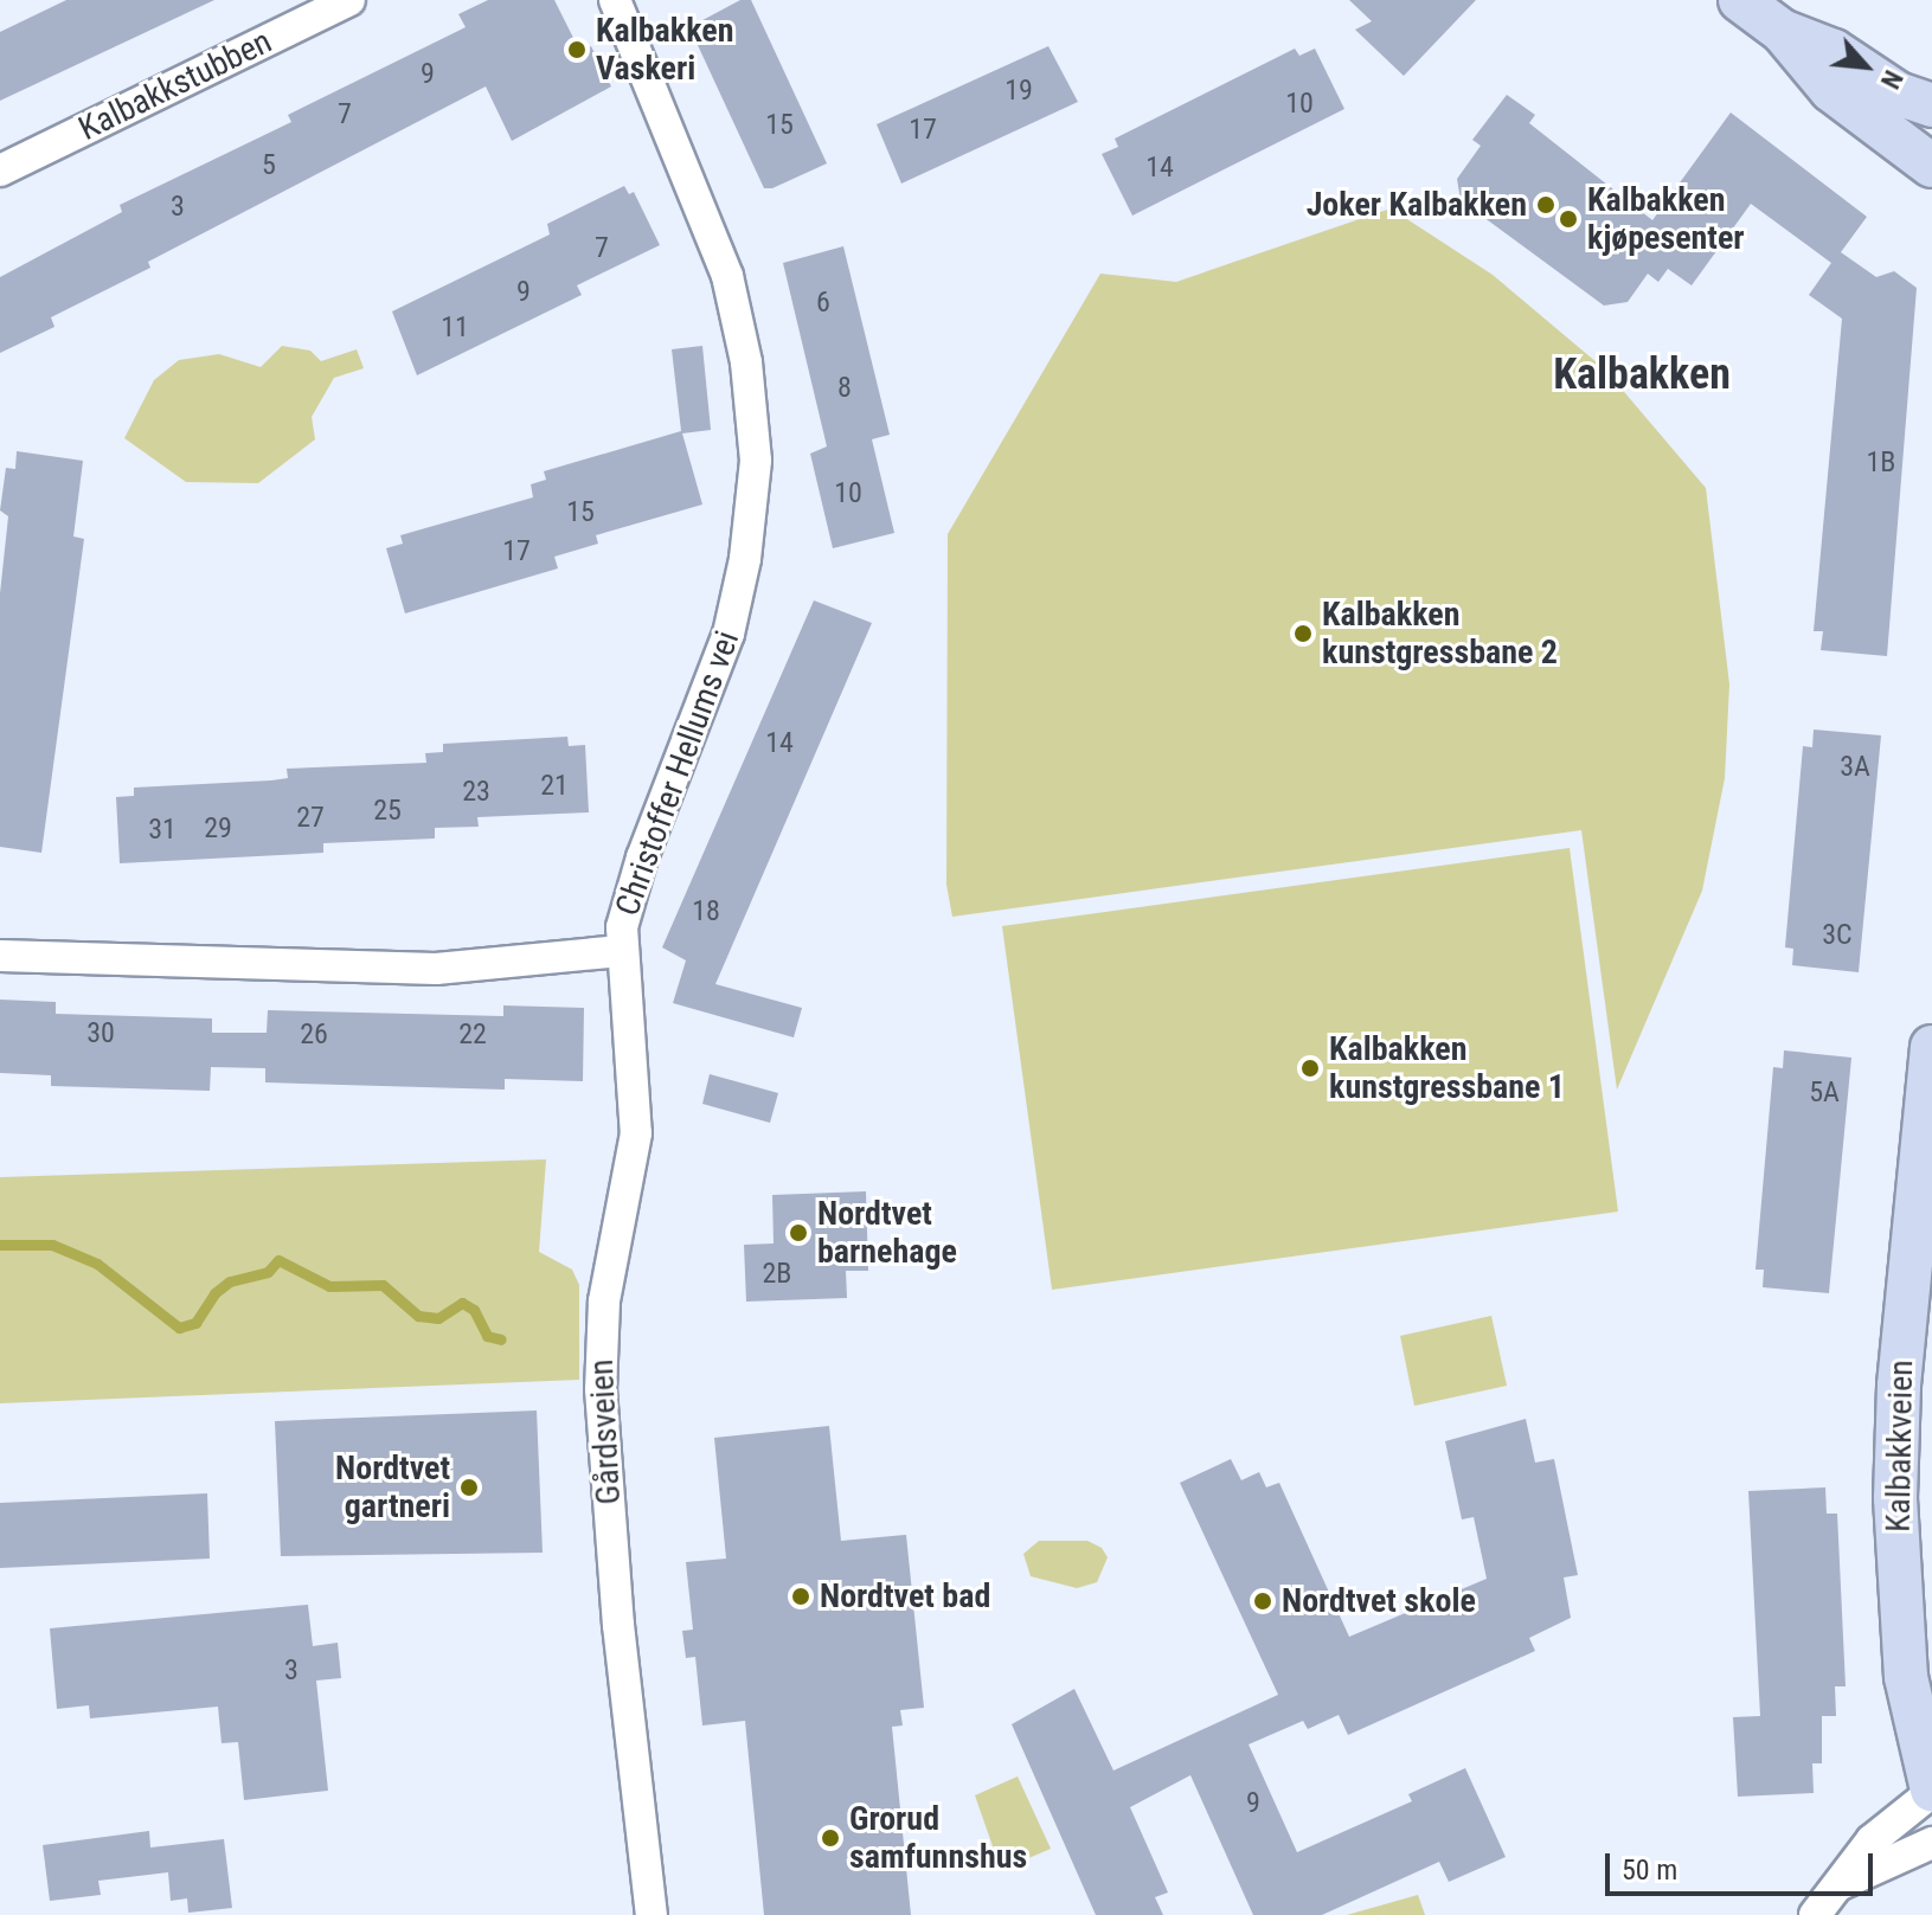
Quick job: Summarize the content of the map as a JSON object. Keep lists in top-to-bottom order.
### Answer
{
  "streets": {
    "street": [
      "Kalbakkstubben",
      "Christoffer Hellums vei",
      "Gårdsveien",
      "Kalbakkveien"
    ]
  },
  "crossings": [
    ["Christoffer Hellums vei", "Gårdsveien"]
  ],
  "districts": ["Kalbakken"],
  "places": [
    "Kalbakken Vaskeri",
    "Joker Kalbakken",
    "Kalbakken kjøpesenter",
    "Kalbakken kunstgressbane 2",
    "Kalbakken kunstgressbane 1",
    "Nordtvet barnehage",
    "Nordtvet gartneri",
    "Nordtvet bad",
    "Nordtvet skole",
    "Grorud samfunnshus"
  ],
  "house_numbers": [
    "9",
    "19",
    "10",
    "7",
    "15",
    "17",
    "5",
    "14",
    "3",
    "7",
    "9",
    "6",
    "11",
    "8",
    "1B",
    "10",
    "15",
    "17",
    "14",
    "3A",
    "21",
    "23",
    "25",
    "27",
    "29",
    "31",
    "18",
    "3C",
    "30",
    "26",
    "22",
    "5A",
    "2B",
    "3",
    "9"
  ],
  "scale_bar": "50 m",
  "north": "bottom right"
}
